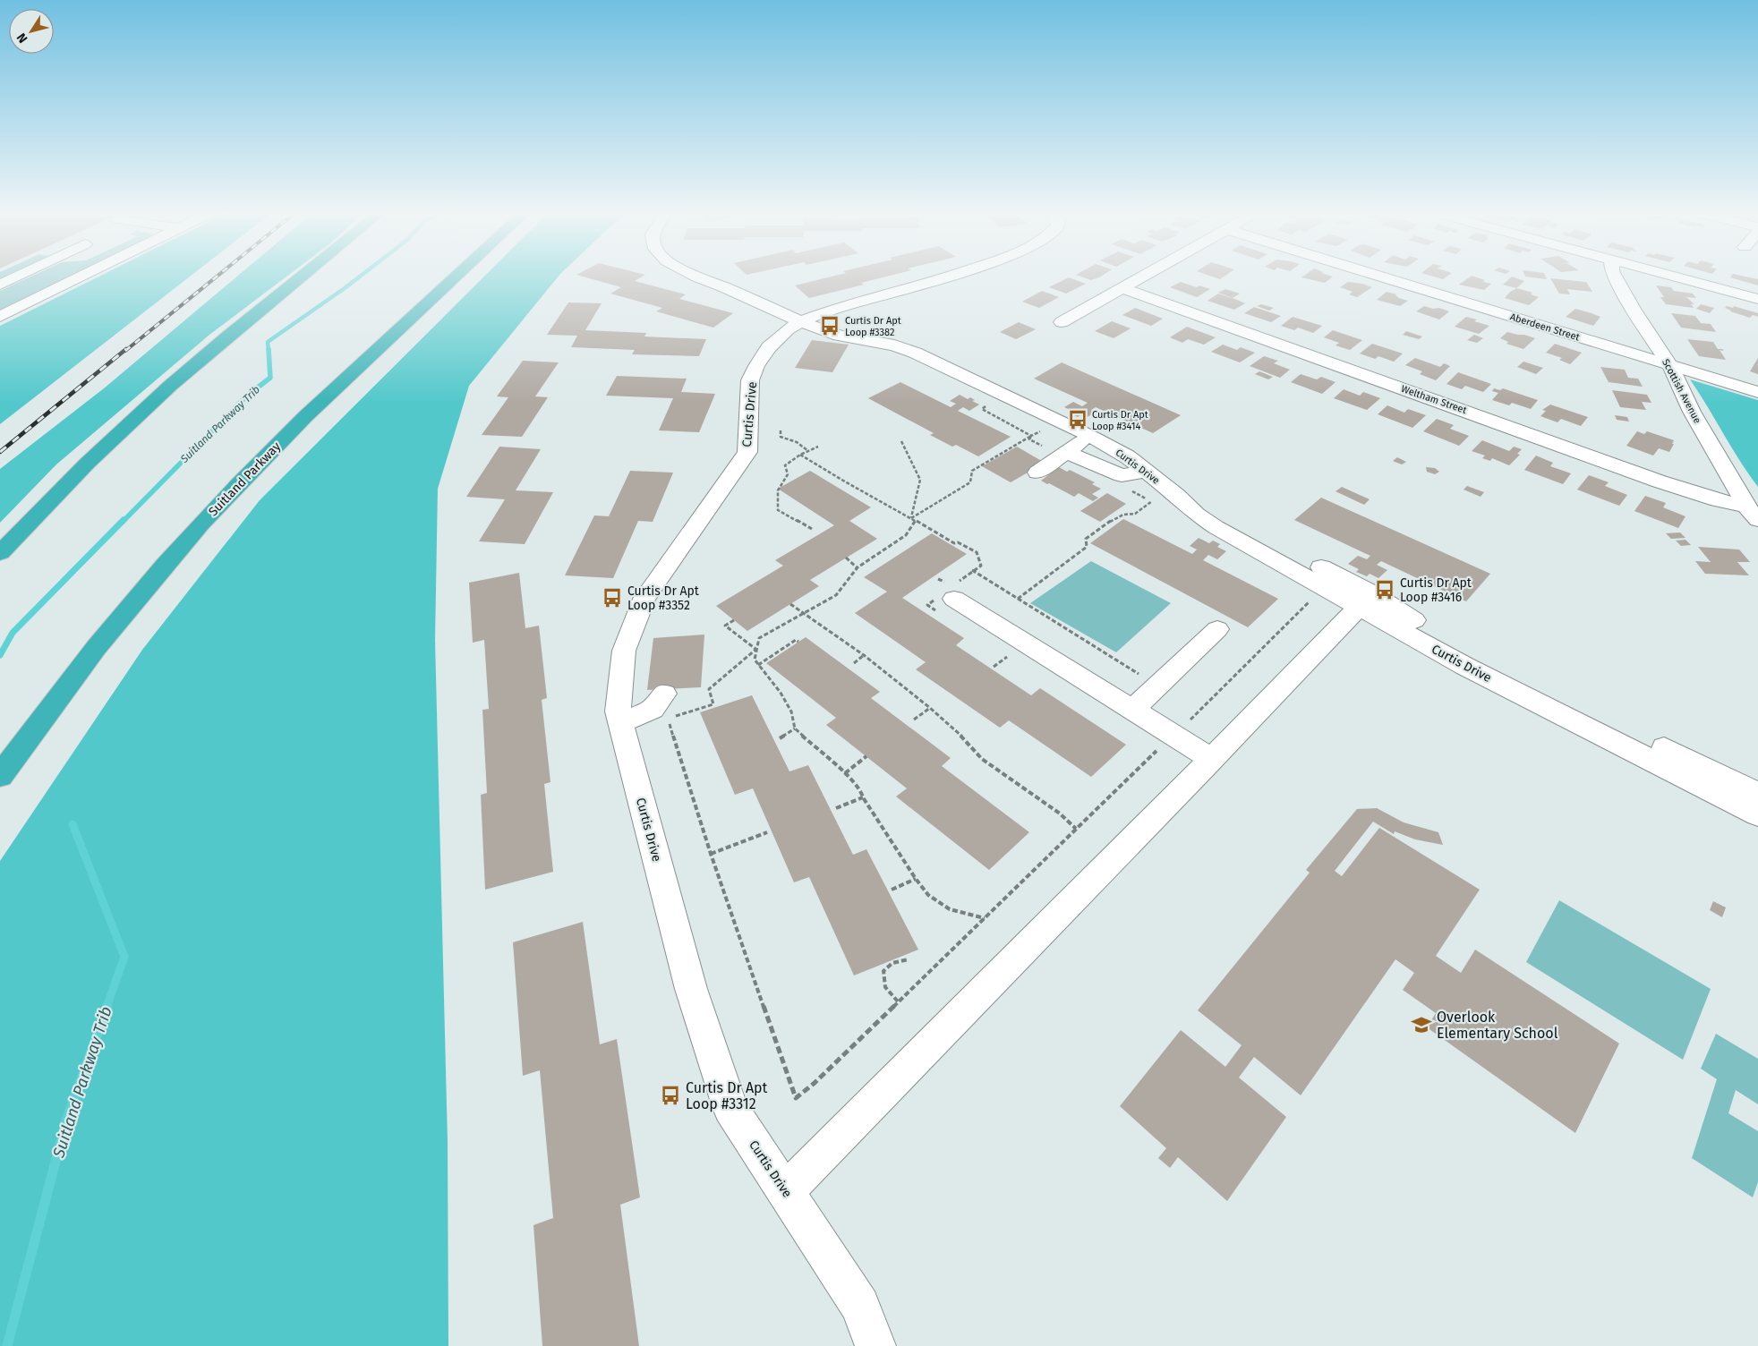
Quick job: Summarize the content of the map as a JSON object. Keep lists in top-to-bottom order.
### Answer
{
  "streets": {
    "highway": ["Suitland Parkway"],
    "street": [
      "Aberdeen Street",
      "Scottish Avenue",
      "Weltham Street",
      "Curtis Drive"
    ]
  },
  "crossings": [
    ["Aberdeen Street", "Scottish Avenue"],
    ["Scottish Avenue", "Weltham Street"]
  ],
  "water": ["Suitland Parkway Trib"],
  "places": {
    "bus stop": [
      "Curtis Dr Apt Loop #3382",
      "Curtis Dr Apt Loop #3414",
      "Curtis Dr Apt Loop #3416",
      "Curtis Dr Apt Loop #3352",
      "Curtis Dr Apt Loop #3312"
    ],
    "school or university": ["Overlook Elementary School"]
  },
  "north": "bottom left"
}
